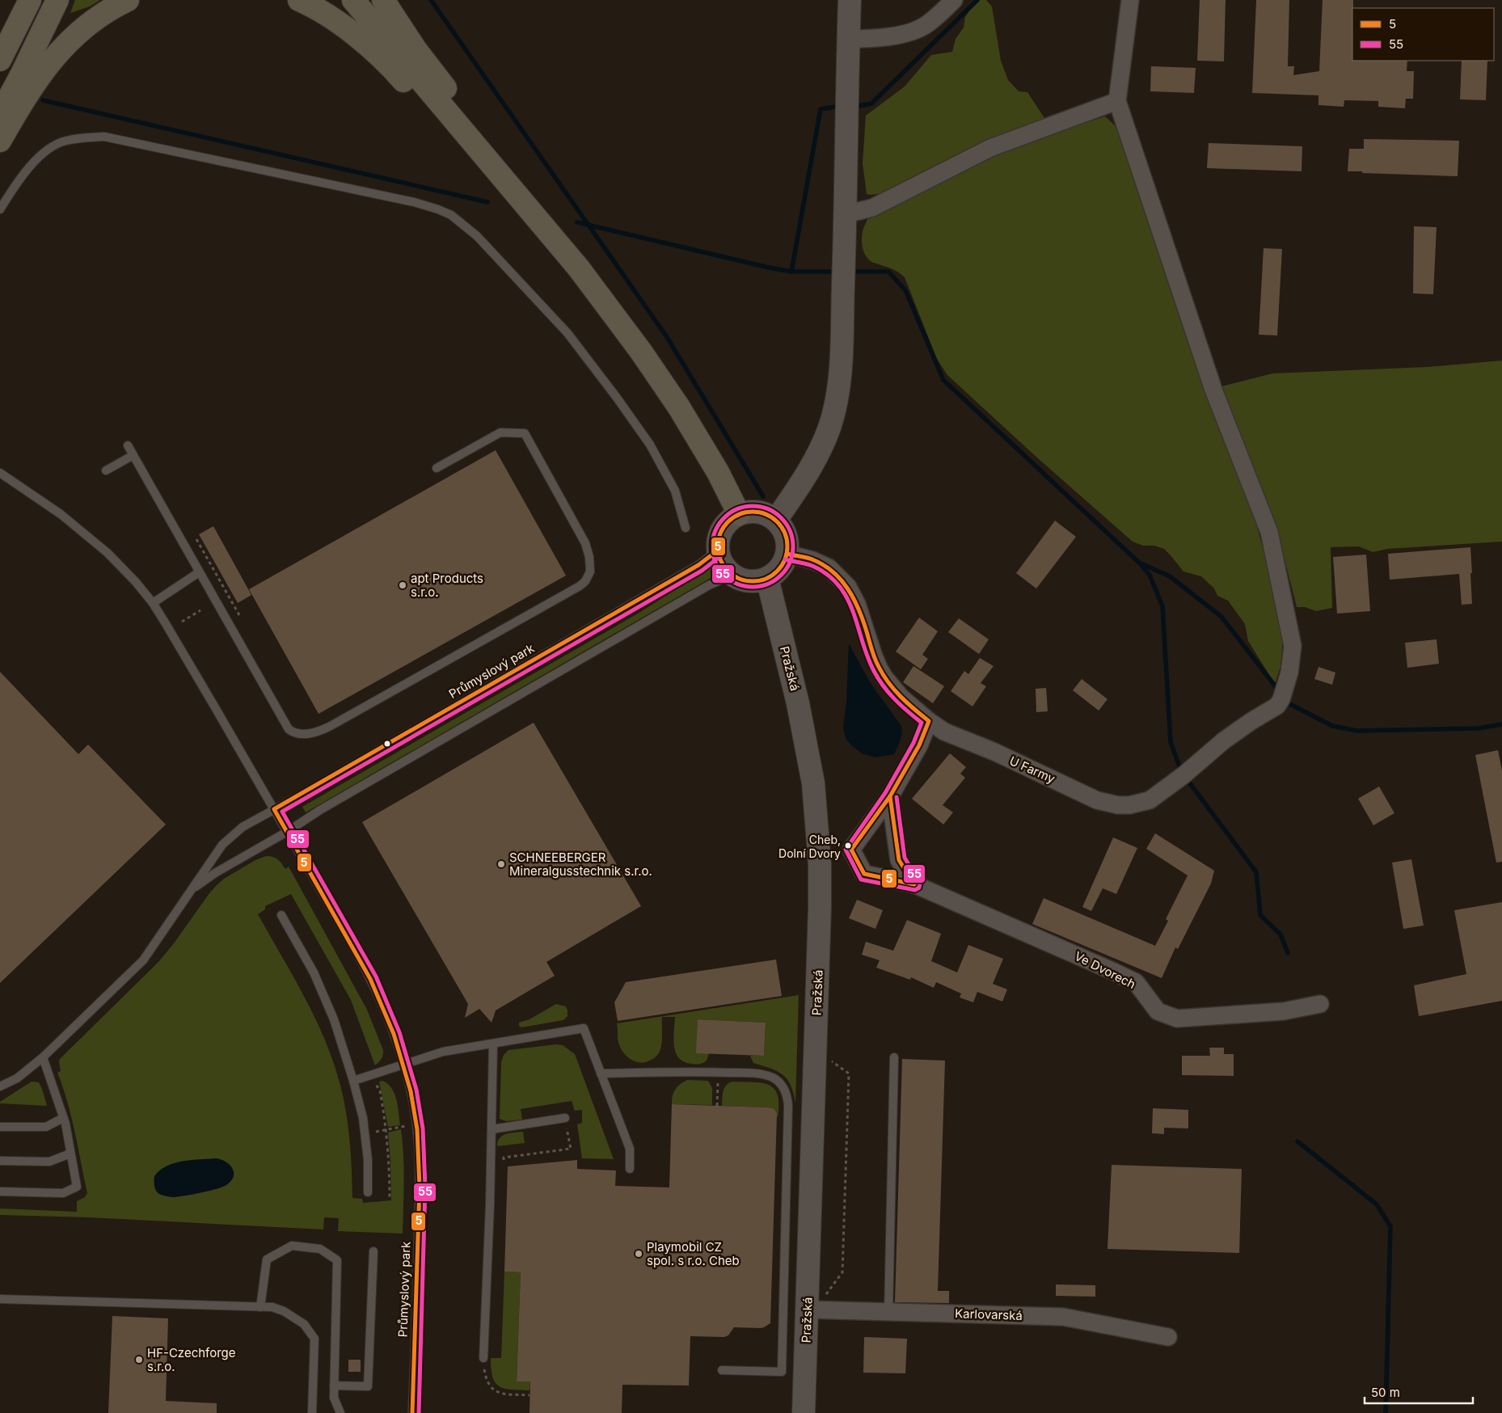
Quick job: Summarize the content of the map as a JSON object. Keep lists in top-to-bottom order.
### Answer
{
  "streets": {
    "main road": ["Pražská"],
    "street": ["U Farmy", "Ve Dvorech", "Karlovarská"],
    "lane": ["Průmyslový park"]
  },
  "crossings": [
    ["Pražská", "Průmyslový park"],
    ["Pražská", "U Farmy"],
    ["Pražská", "Karlovarská"],
    ["Průmyslový park", "U Farmy"],
    ["U Farmy", "Ve Dvorech"]
  ],
  "places": [
    "apt Products s.r.o.",
    "Cheb, Dolní Dvory",
    "SCHNEEBERGER Mineralgusstechnik s.r.o.",
    "Playmobil CZ spol. s r.o. Cheb",
    "HF-Czechforge s.r.o."
  ],
  "lines": ["transit line 55", "transit line 5"],
  "legend": ["5", "55"],
  "scale_bar": "50 m"
}
